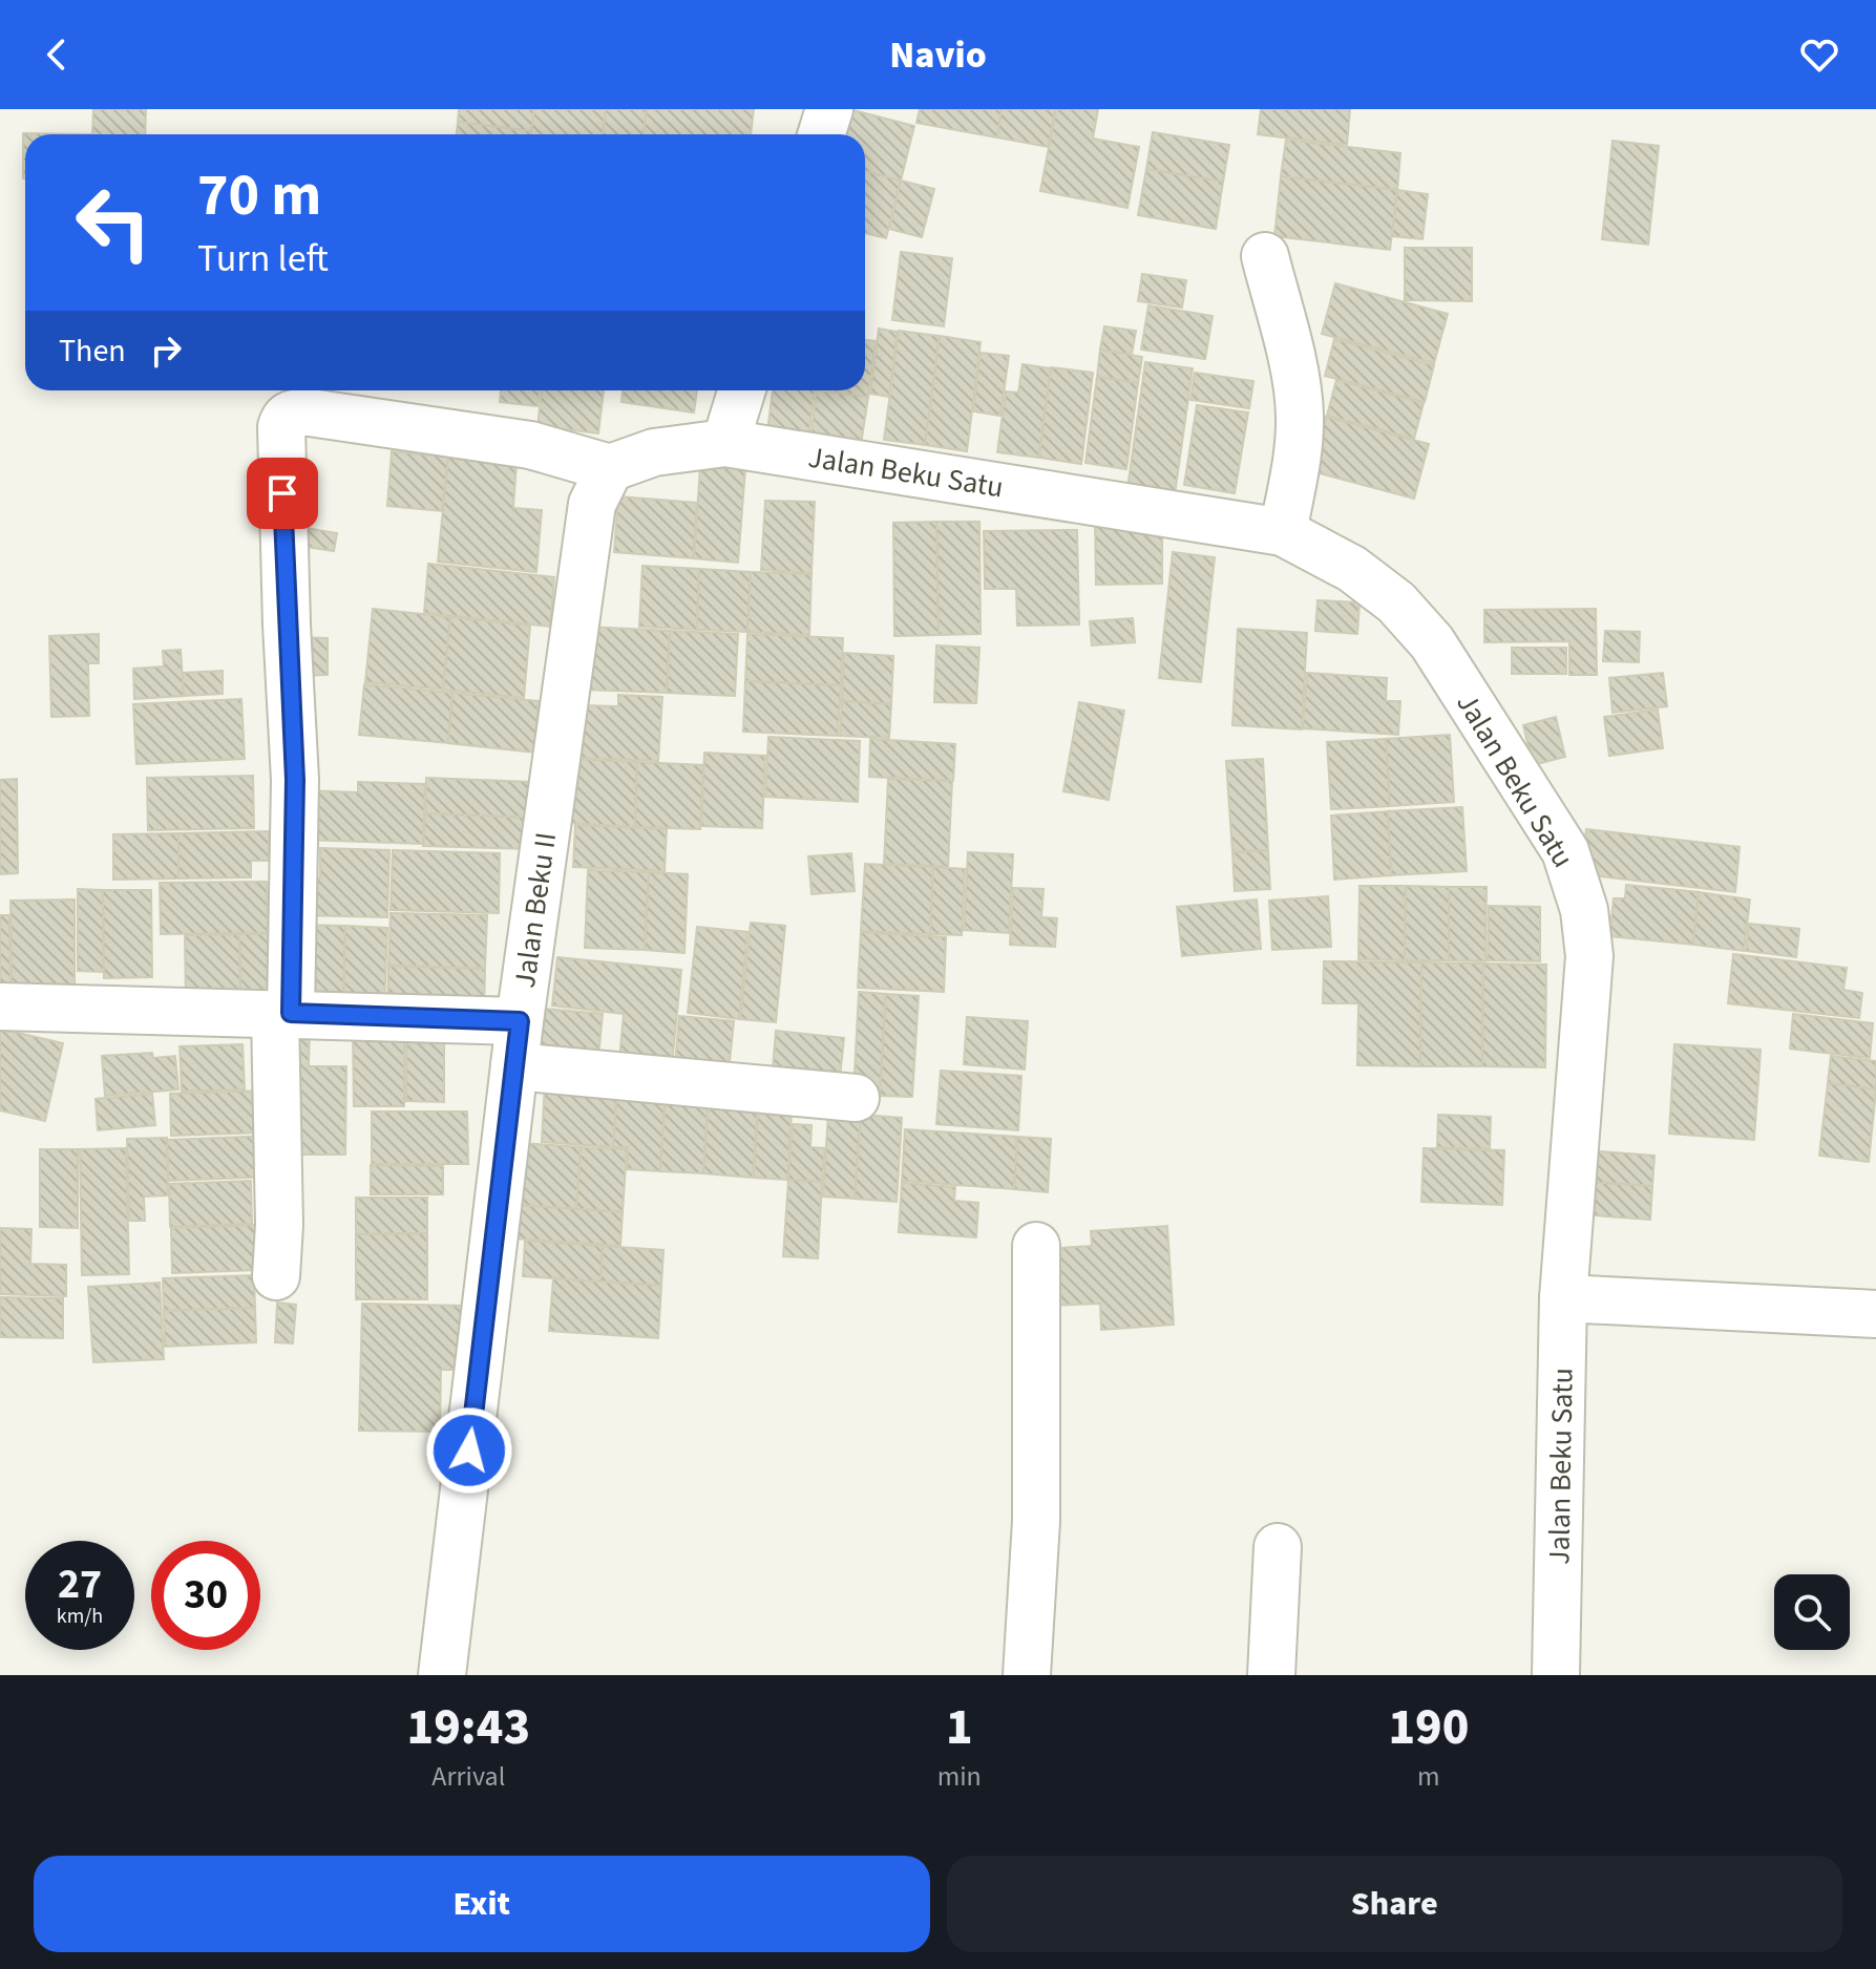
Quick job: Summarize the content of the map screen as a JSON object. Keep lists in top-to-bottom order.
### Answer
{
  "streets": {
    "street": ["Jalan Beku Satu", "Jalan Beku II"]
  },
  "page": {
    "header": "Navio",
    "turn": ["70 m", "Turn left"],
    "then": "Then",
    "speed": "27 km/h",
    "limit": "30",
    "eta": [
      "19:43",
      "Arrival",
      "1",
      "min",
      "190",
      "m"
    ],
    "buttons": ["Exit", "Share"]
  }
}
